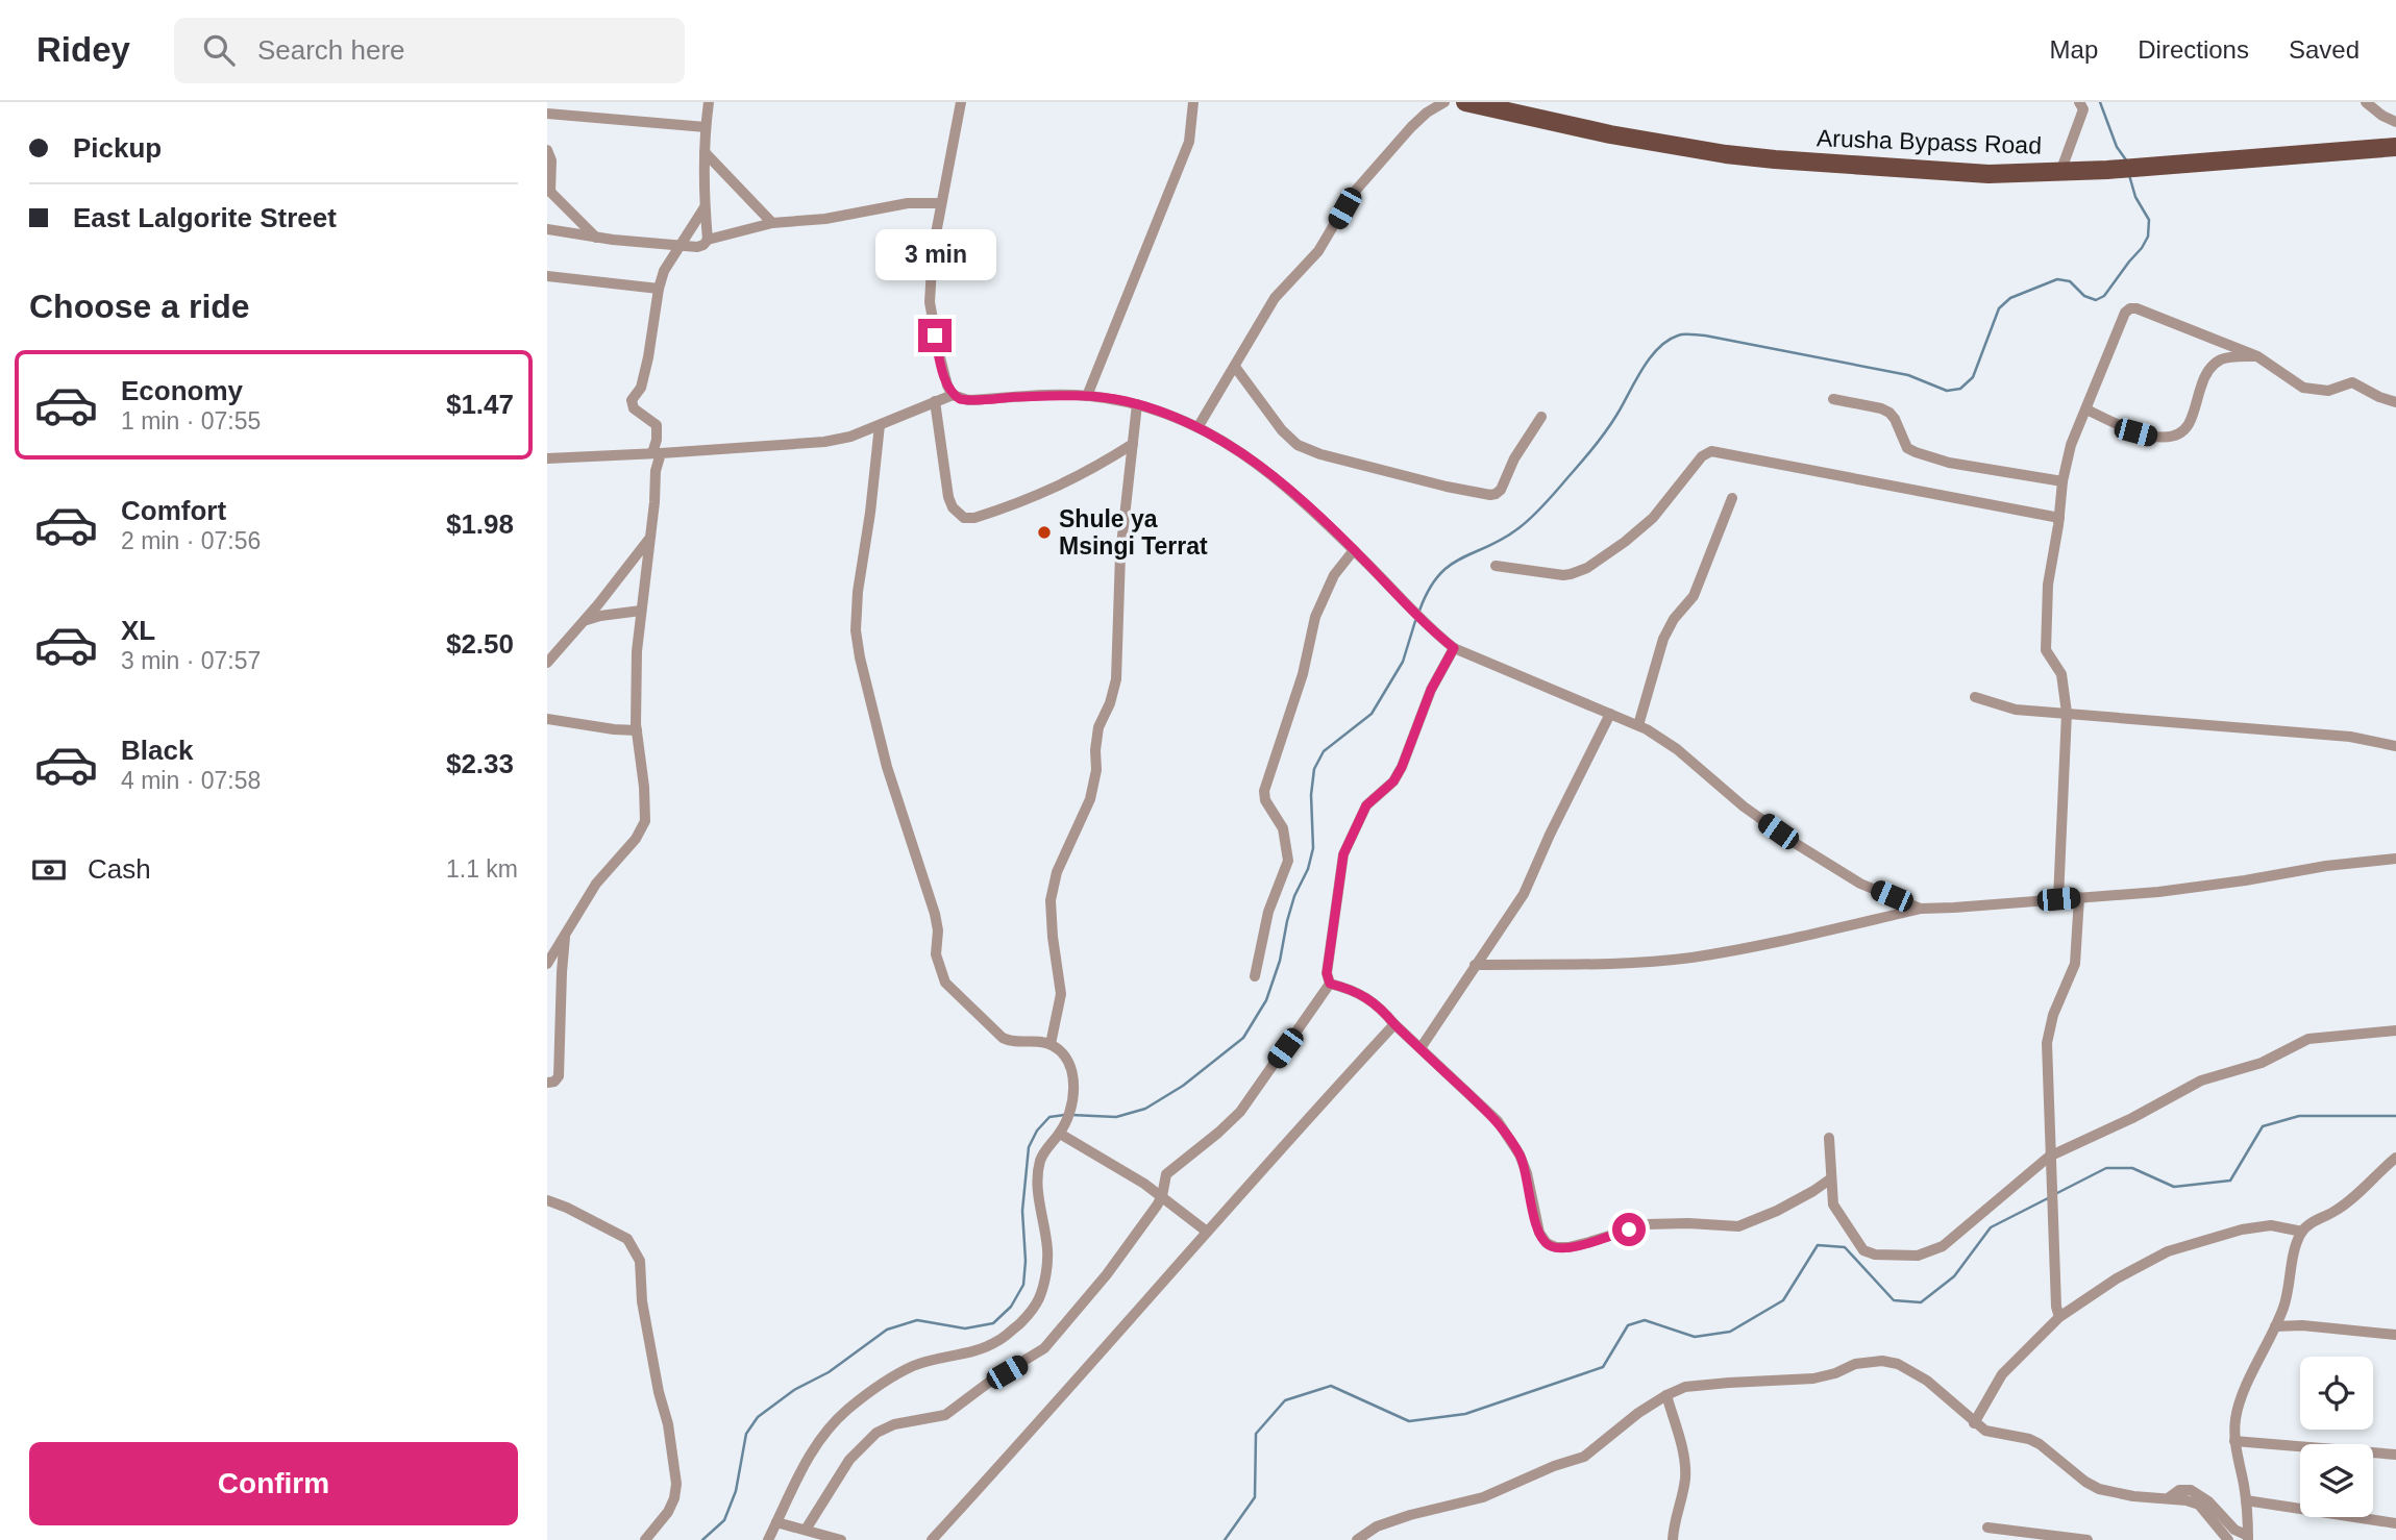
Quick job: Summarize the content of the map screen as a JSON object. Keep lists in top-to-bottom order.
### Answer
{
  "streets": {
    "main road": ["Arusha Bypass Road"]
  },
  "places": ["Shule ya Msingi Terrat"],
  "page": {
    "header": "Ridey",
    "search": "Search here",
    "nav": ["Map", "Directions", "Saved"],
    "banner": ["Pickup", "East Lalgorite Street"],
    "bubble": "3 min",
    "heading": "Choose a ride",
    "list": [
      {
        "name": "Economy",
        "note": "1 min · 07:55",
        "value": "$1.47"
      },
      {
        "name": "Comfort",
        "note": "2 min · 07:56",
        "value": "$1.98"
      },
      {
        "name": "XL",
        "note": "3 min · 07:57",
        "value": "$2.50"
      },
      {
        "name": "Black",
        "note": "4 min · 07:58",
        "value": "$2.33"
      }
    ],
    "pay": ["Cash", "1.1 km"],
    "buttons": "Confirm"
  }
}
